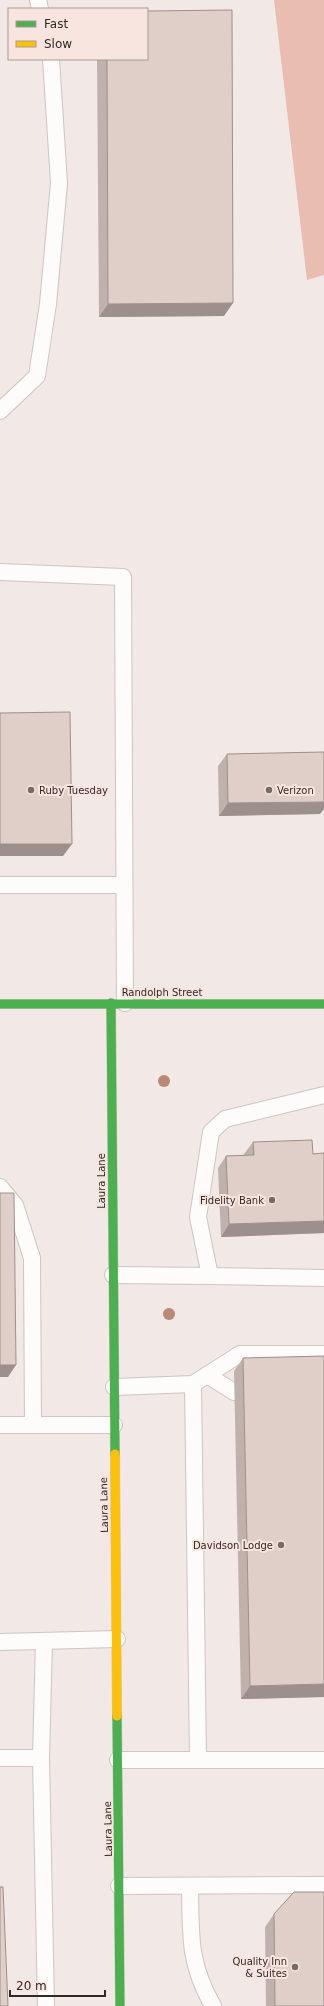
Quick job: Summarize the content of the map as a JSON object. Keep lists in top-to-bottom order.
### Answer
{
  "streets": {
    "street": ["Randolph Street", "Laura Lane"]
  },
  "crossings": [
    ["Randolph Street", "Laura Lane"]
  ],
  "places": [
    "Ruby Tuesday",
    "Verizon",
    "Fidelity Bank",
    "Davidson Lodge",
    "Quality Inn & Suites"
  ],
  "legend": ["Fast", "Slow"],
  "scale_bar": "20 m"
}
